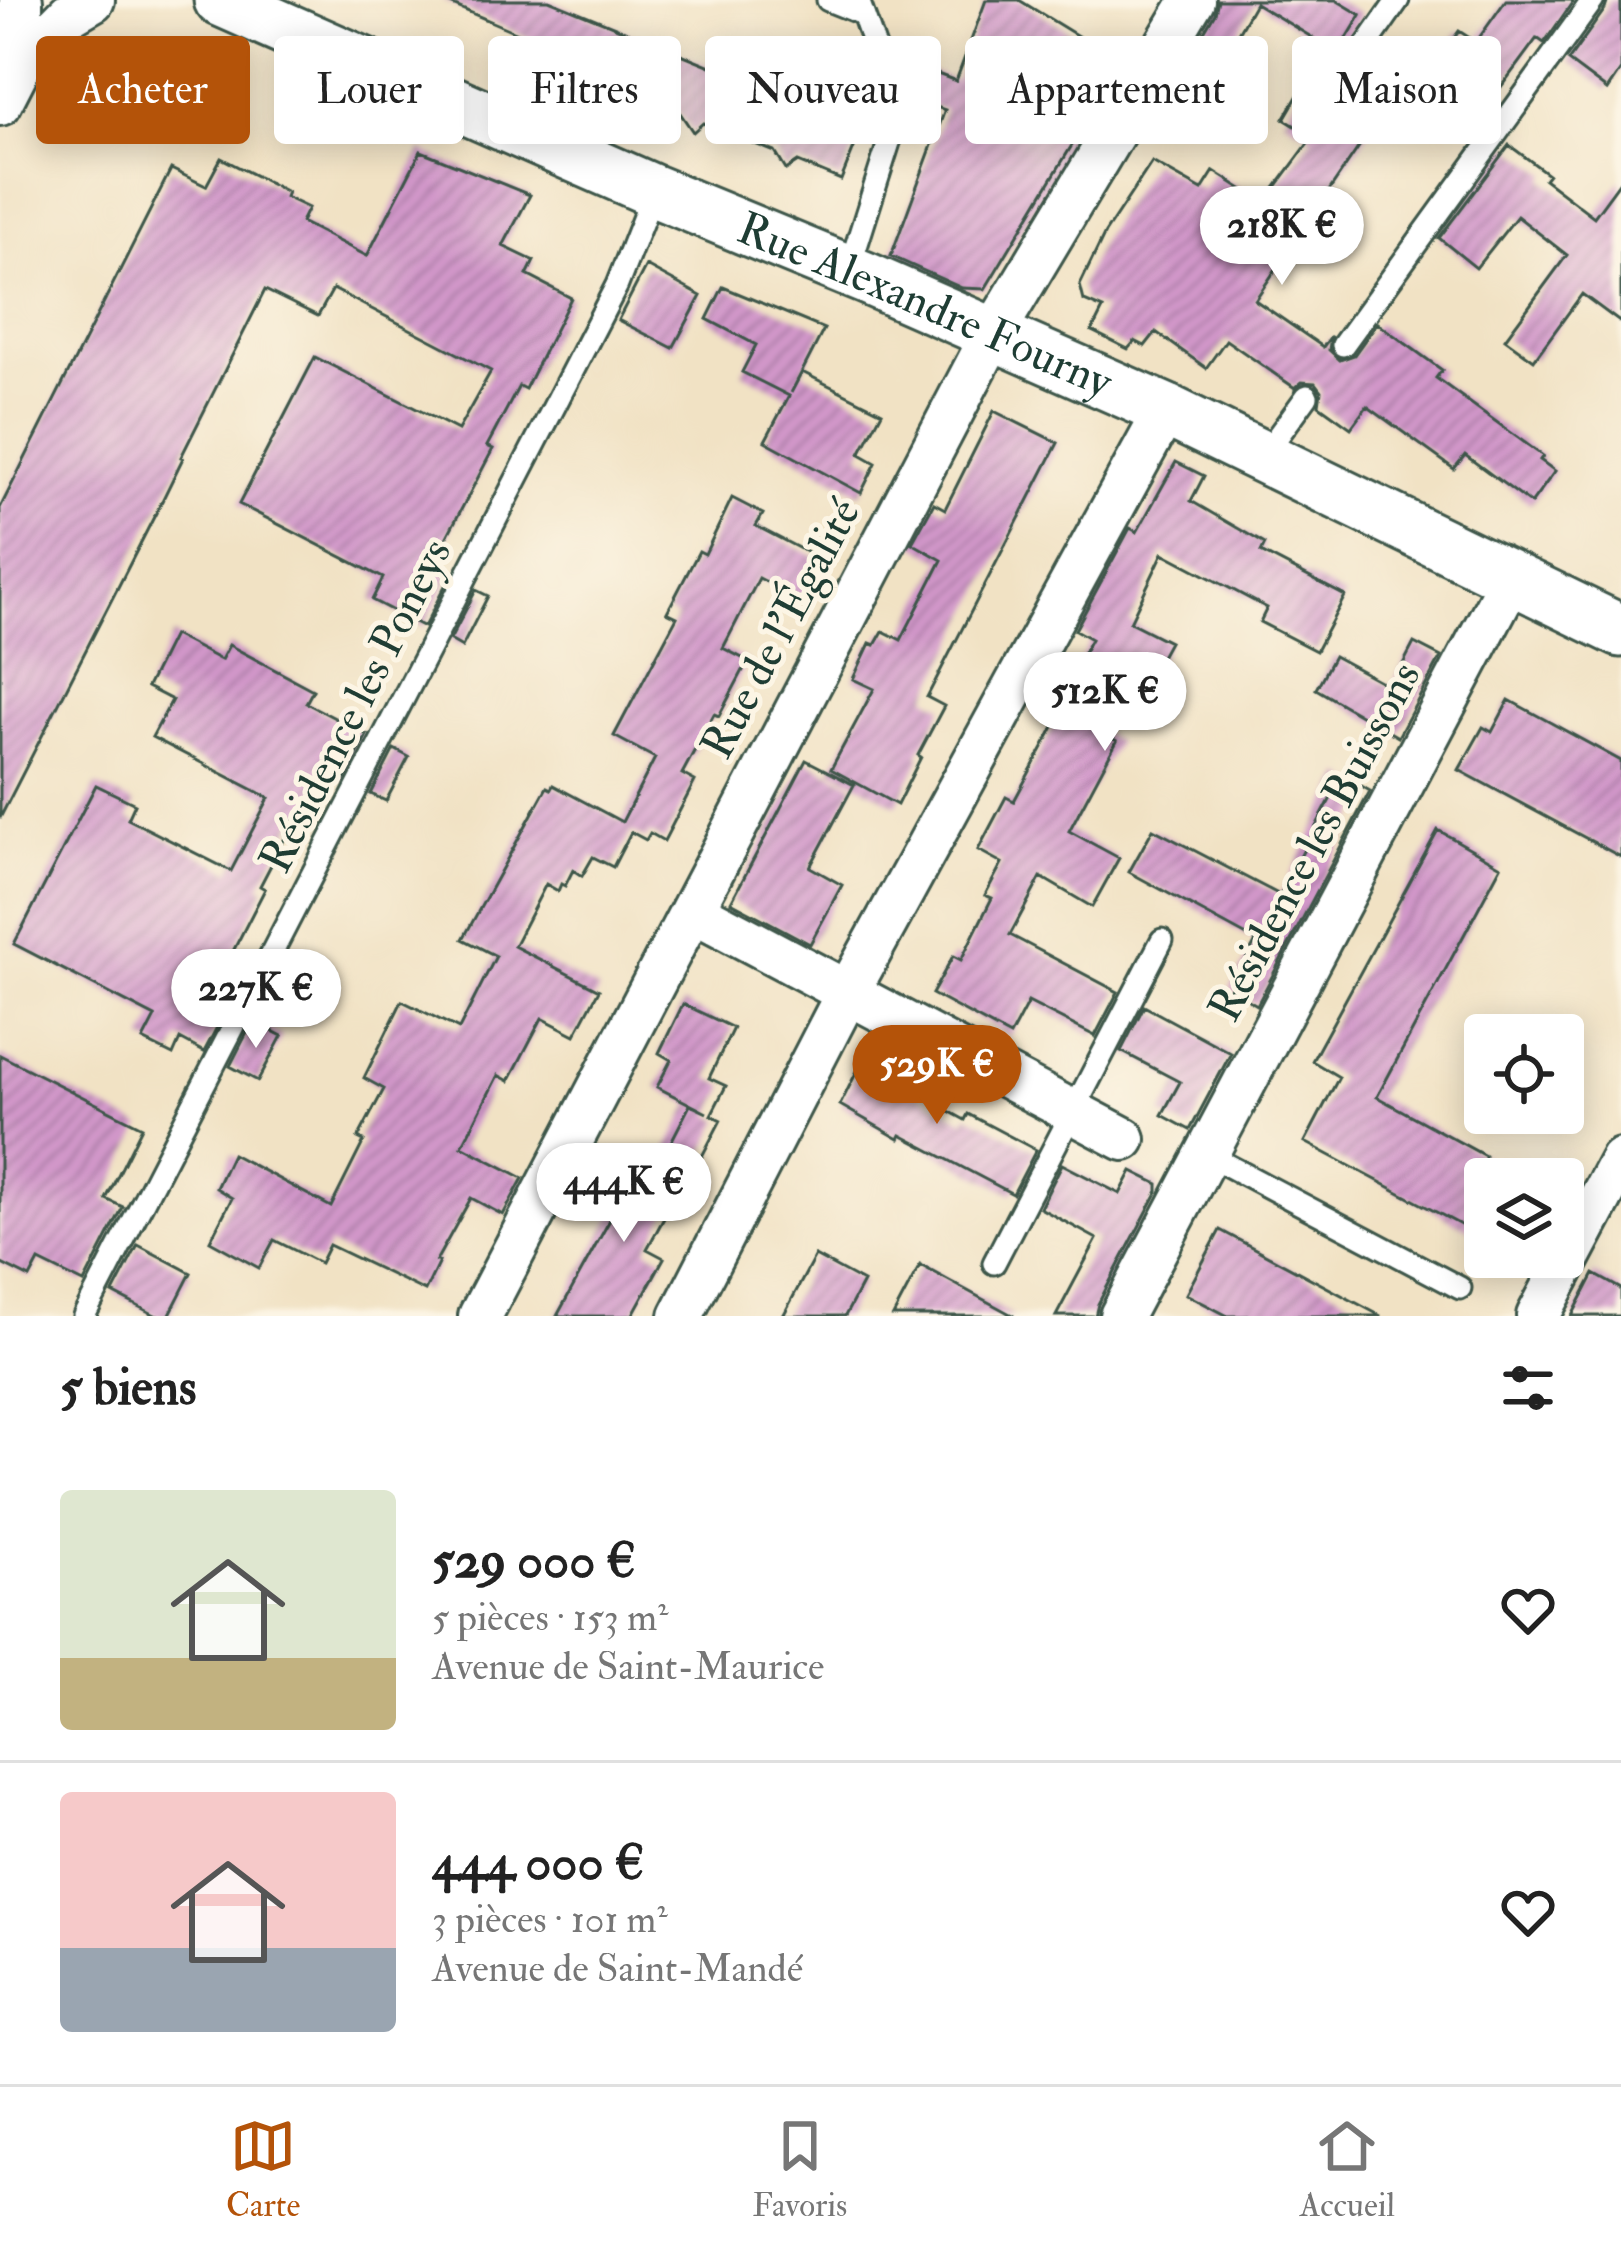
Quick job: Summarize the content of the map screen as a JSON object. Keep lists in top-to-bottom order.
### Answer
{
  "streets": {
    "street": ["Rue Alexandre Fourny", "Rue de l'Égalité", "Résidence les Buissons"],
    "lane": ["Résidence les Poneys"]
  },
  "crossings": [
    ["Rue Alexandre Fourny", "Rue de l'Égalité"],
    ["Rue Alexandre Fourny", "Résidence les Poneys"],
    ["Rue Alexandre Fourny", "Résidence les Buissons"]
  ],
  "page": {
    "chip": [
      "Acheter",
      "Louer",
      "Filtres",
      "Nouveau",
      "Appartement",
      "Maison"
    ],
    "price": [
      "218K €",
      "512K €",
      "227K €",
      "529K €",
      "444K €"
    ],
    "heading": "5 biens",
    "list": [
      {
        "name": "529 000 €",
        "note": "5 pièces · 153 m² · Avenue de Saint-Maurice"
      },
      {
        "name": "444 000 €",
        "note": "3 pièces · 101 m² · Avenue de Saint-Mandé"
      }
    ],
    "tabs": ["Carte", "Favoris", "Accueil"]
  }
}
